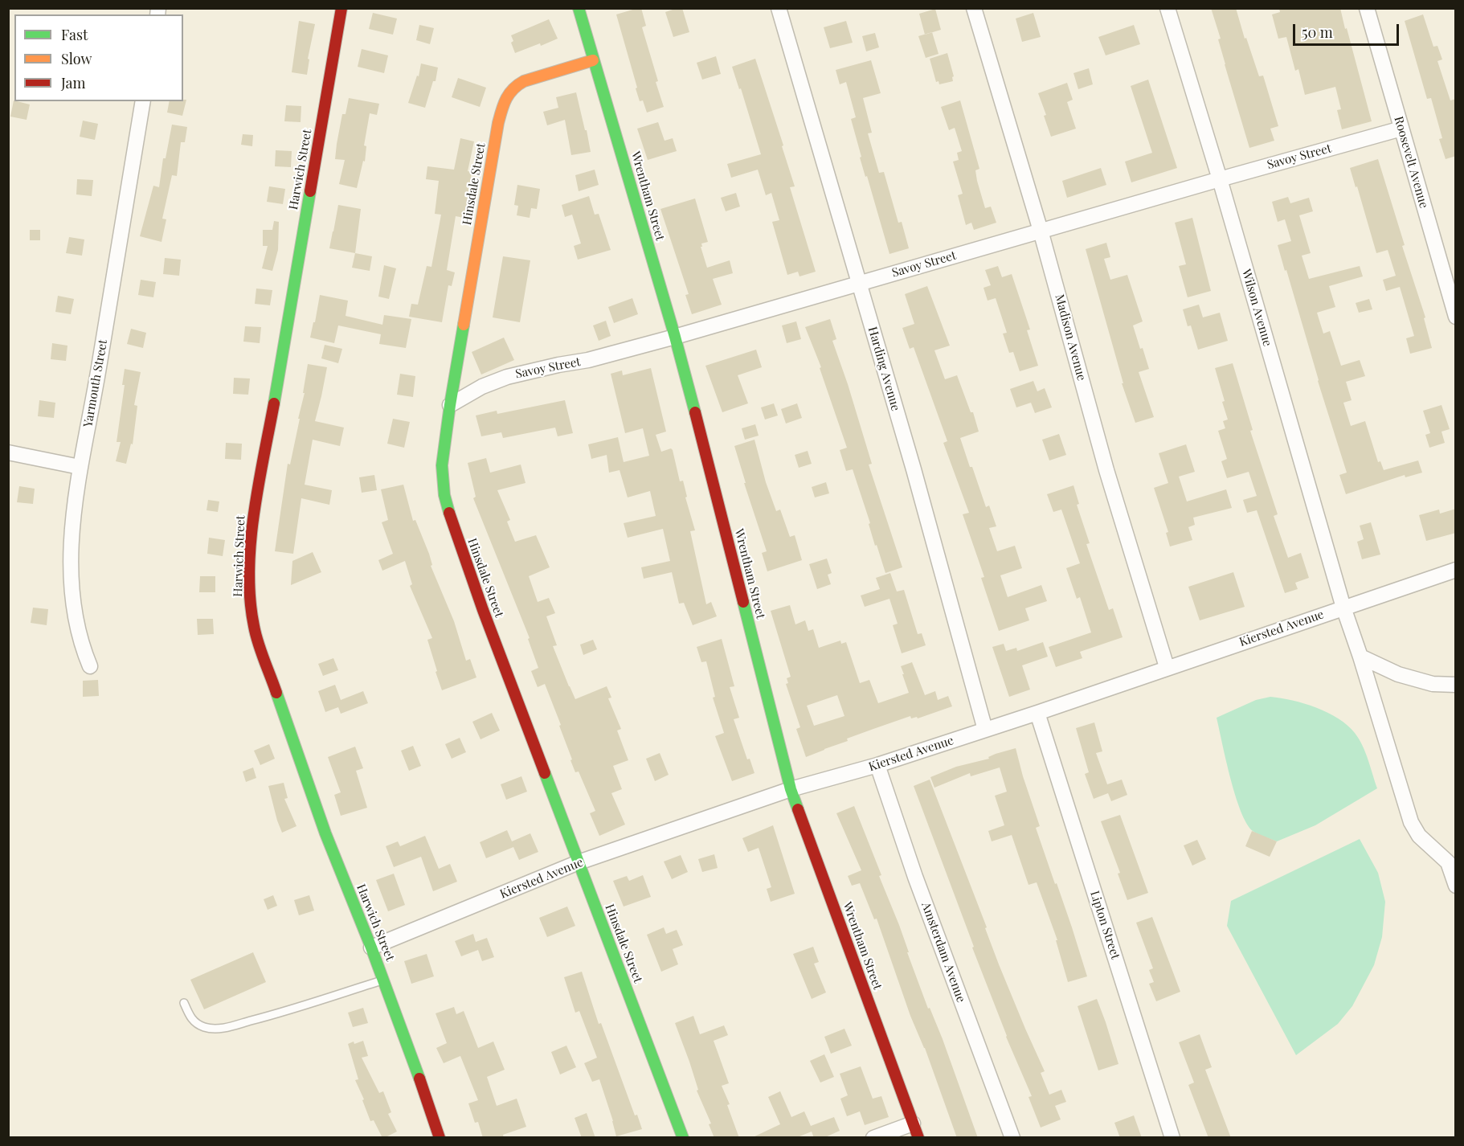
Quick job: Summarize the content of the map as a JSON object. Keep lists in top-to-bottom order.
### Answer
{
  "streets": {
    "street": [
      "Savoy Street",
      "Roosevelt Avenue",
      "Harwich Street",
      "Hinsdale Street",
      "Wrentham Street",
      "Wilson Avenue",
      "Madison Avenue",
      "Harding Avenue",
      "Yarmouth Street",
      "Kiersted Avenue",
      "Lipton Street",
      "Amsterdam Avenue"
    ]
  },
  "crossings": [
    ["Savoy Street", "Roosevelt Avenue"],
    ["Savoy Street", "Hinsdale Street"],
    ["Savoy Street", "Wrentham Street"],
    ["Savoy Street", "Wilson Avenue"],
    ["Savoy Street", "Madison Avenue"],
    ["Savoy Street", "Harding Avenue"],
    ["Harwich Street", "Kiersted Avenue"],
    ["Hinsdale Street", "Wrentham Street"],
    ["Hinsdale Street", "Kiersted Avenue"],
    ["Wrentham Street", "Kiersted Avenue"],
    ["Wilson Avenue", "Kiersted Avenue"],
    ["Madison Avenue", "Kiersted Avenue"],
    ["Harding Avenue", "Kiersted Avenue"],
    ["Kiersted Avenue", "Lipton Street"],
    ["Kiersted Avenue", "Amsterdam Avenue"]
  ],
  "legend": ["Fast", "Slow", "Jam"],
  "scale_bar": "50 m"
}
